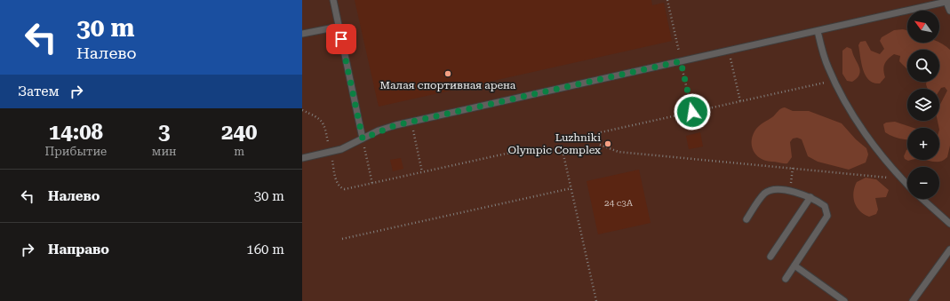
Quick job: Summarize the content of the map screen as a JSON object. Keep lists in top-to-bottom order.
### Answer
{
  "places": ["Малая спортивная арена", "Luzhniki Olympic Complex"],
  "house_numbers": ["24 с3А"],
  "north": "top left",
  "page": {
    "turn": ["30 m", "Налево"],
    "map_buttons": ["+", "−"],
    "then": "Затем",
    "eta": [
      "14:08",
      "Прибытие",
      "3",
      "мин",
      "240",
      "m"
    ],
    "list": [
      {
        "name": "Налево",
        "value": "30 m"
      },
      {
        "name": "Направо",
        "value": "160 m"
      }
    ]
  }
}
